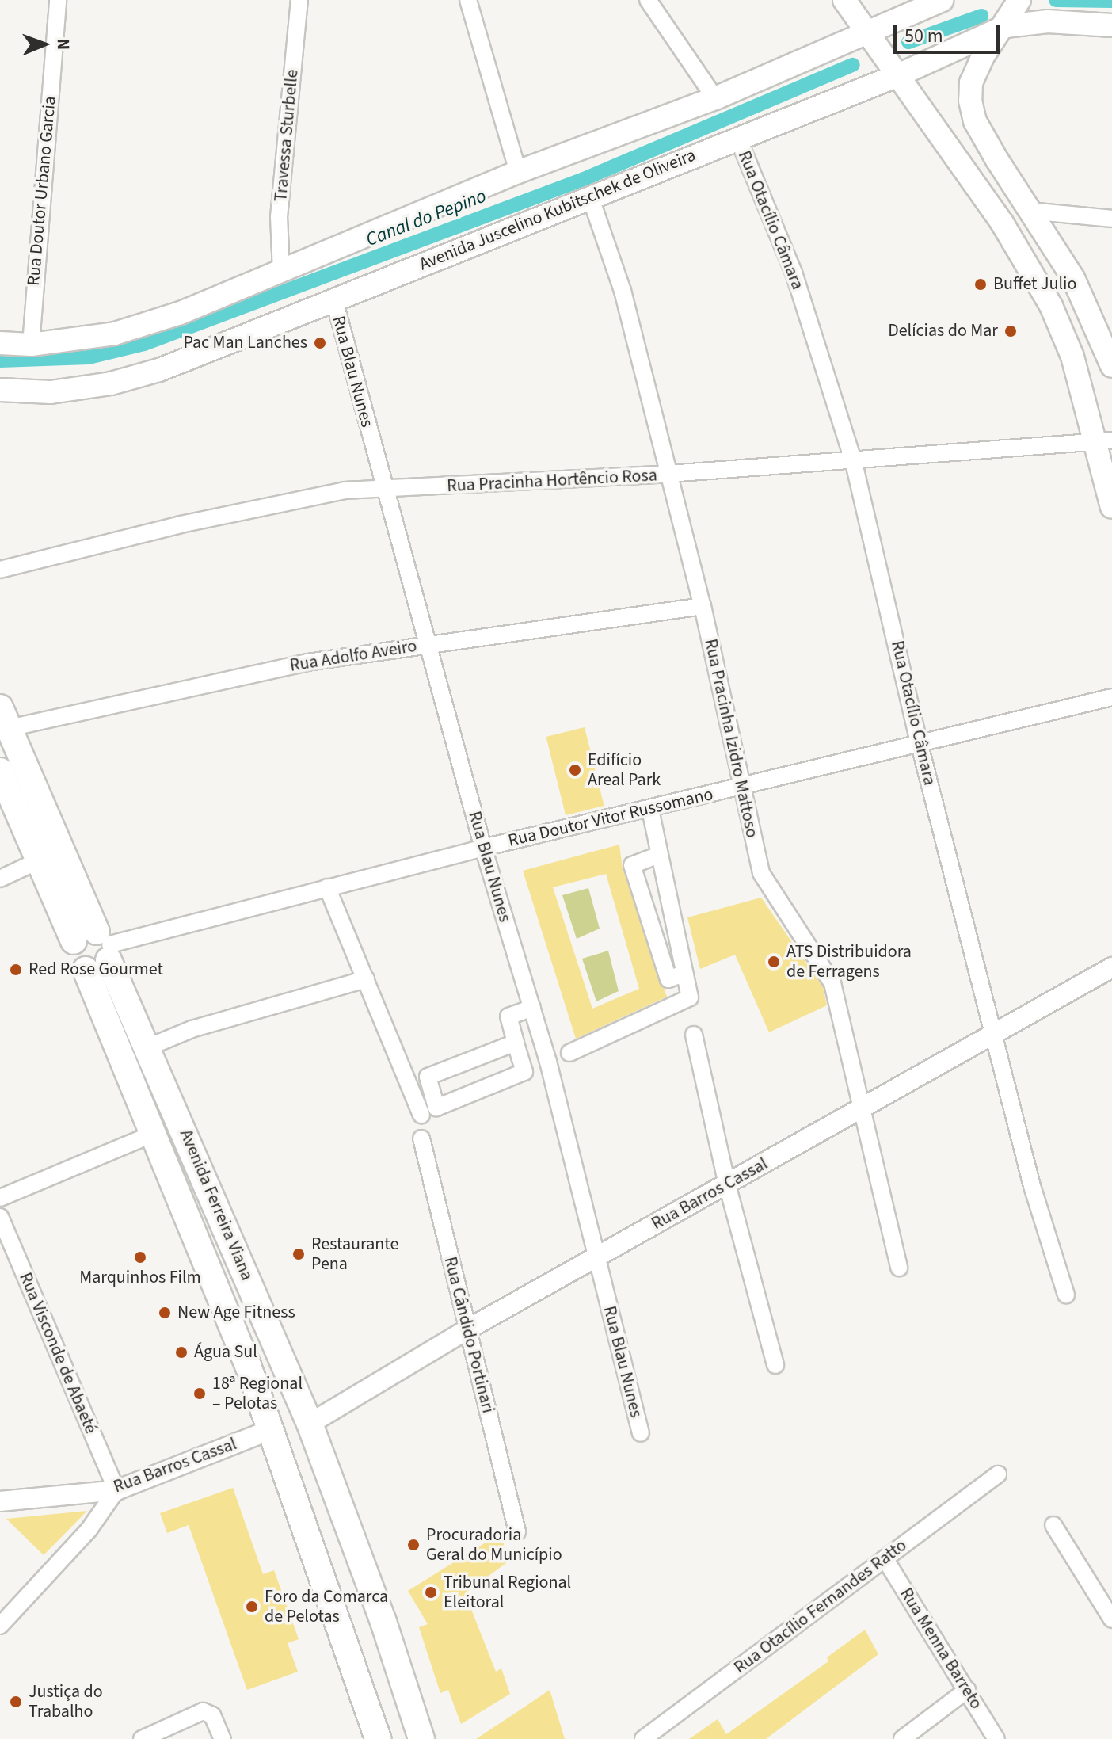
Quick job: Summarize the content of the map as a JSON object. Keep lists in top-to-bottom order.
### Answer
{
  "streets": {
    "main road": ["Avenida Juscelino Kubitschek de Oliveira", "Avenida Ferreira Viana"],
    "street": [
      "Travessa Sturbelle",
      "Rua Doutor Urbano Garcia",
      "Rua Otacílio Câmara",
      "Rua Blau Nunes",
      "Rua Pracinha Hortêncio Rosa",
      "Rua Adolfo Aveiro",
      "Rua Pracinha Izidro Mattoso",
      "Rua Doutor Vitor Russomano",
      "Rua Barros Cassal",
      "Rua Cândido Portinari",
      "Rua Visconde de Abaeté",
      "Rua Otacílio Fernandes Ratto",
      "Rua Menna Barreto"
    ]
  },
  "crossings": [
    ["Avenida Juscelino Kubitschek de Oliveira", "Rua Otacílio Câmara"],
    ["Avenida Juscelino Kubitschek de Oliveira", "Rua Blau Nunes"],
    ["Avenida Juscelino Kubitschek de Oliveira", "Rua Pracinha Izidro Mattoso"],
    ["Rua Otacílio Câmara", "Rua Pracinha Hortêncio Rosa"],
    ["Rua Otacílio Câmara", "Rua Doutor Vitor Russomano"],
    ["Rua Otacílio Câmara", "Rua Barros Cassal"],
    ["Rua Blau Nunes", "Rua Pracinha Hortêncio Rosa"],
    ["Rua Blau Nunes", "Rua Adolfo Aveiro"],
    ["Rua Blau Nunes", "Rua Doutor Vitor Russomano"],
    ["Rua Blau Nunes", "Rua Barros Cassal"],
    ["Rua Pracinha Hortêncio Rosa", "Rua Pracinha Izidro Mattoso"],
    ["Rua Adolfo Aveiro", "Rua Pracinha Izidro Mattoso"],
    ["Rua Adolfo Aveiro", "Avenida Ferreira Viana"],
    ["Rua Pracinha Izidro Mattoso", "Rua Doutor Vitor Russomano"],
    ["Rua Pracinha Izidro Mattoso", "Rua Barros Cassal"],
    ["Rua Doutor Vitor Russomano", "Avenida Ferreira Viana"],
    ["Rua Barros Cassal", "Avenida Ferreira Viana"],
    ["Rua Barros Cassal", "Rua Cândido Portinari"],
    ["Rua Barros Cassal", "Rua Visconde de Abaeté"],
    ["Rua Otacílio Fernandes Ratto", "Rua Menna Barreto"]
  ],
  "water": ["Canal do Pepino"],
  "places": [
    "Buffet Julio",
    "Delícias do Mar",
    "Pac Man Lanches",
    "Edifício Areal Park",
    "ATS Distribuidora de Ferragens",
    "Red Rose Gourmet",
    "Restaurante Pena",
    "Marquinhos Film",
    "New Age Fitness",
    "Água Sul",
    "18ª Regional – Pelotas",
    "Procuradoria Geral do Município",
    "Tribunal Regional Eleitoral",
    "Foro da Comarca de Pelotas",
    "Justiça do Trabalho"
  ],
  "scale_bar": "50 m",
  "north": "right"
}
